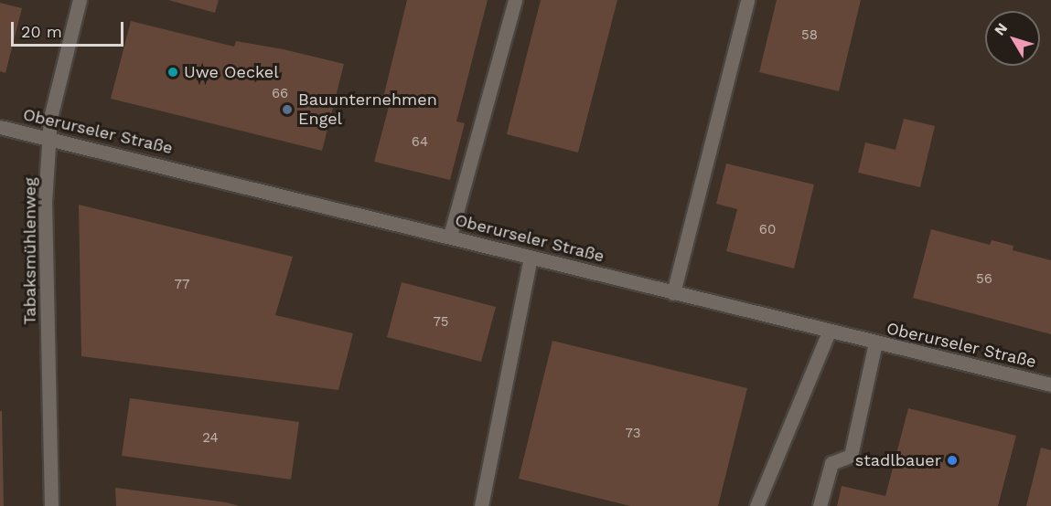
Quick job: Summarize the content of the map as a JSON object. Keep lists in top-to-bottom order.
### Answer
{
  "streets": {
    "street": ["Oberurseler Straße", "Tabaksmühlenweg"]
  },
  "crossings": [
    ["Oberurseler Straße", "Tabaksmühlenweg"]
  ],
  "places": ["Uwe Oeckel", "Bauunternehmen Engel", "stadlbauer"],
  "house_numbers": [
    "58",
    "66",
    "64",
    "60",
    "56",
    "77",
    "75",
    "73",
    "24"
  ],
  "scale_bar": "20 m",
  "north": "top left"
}
